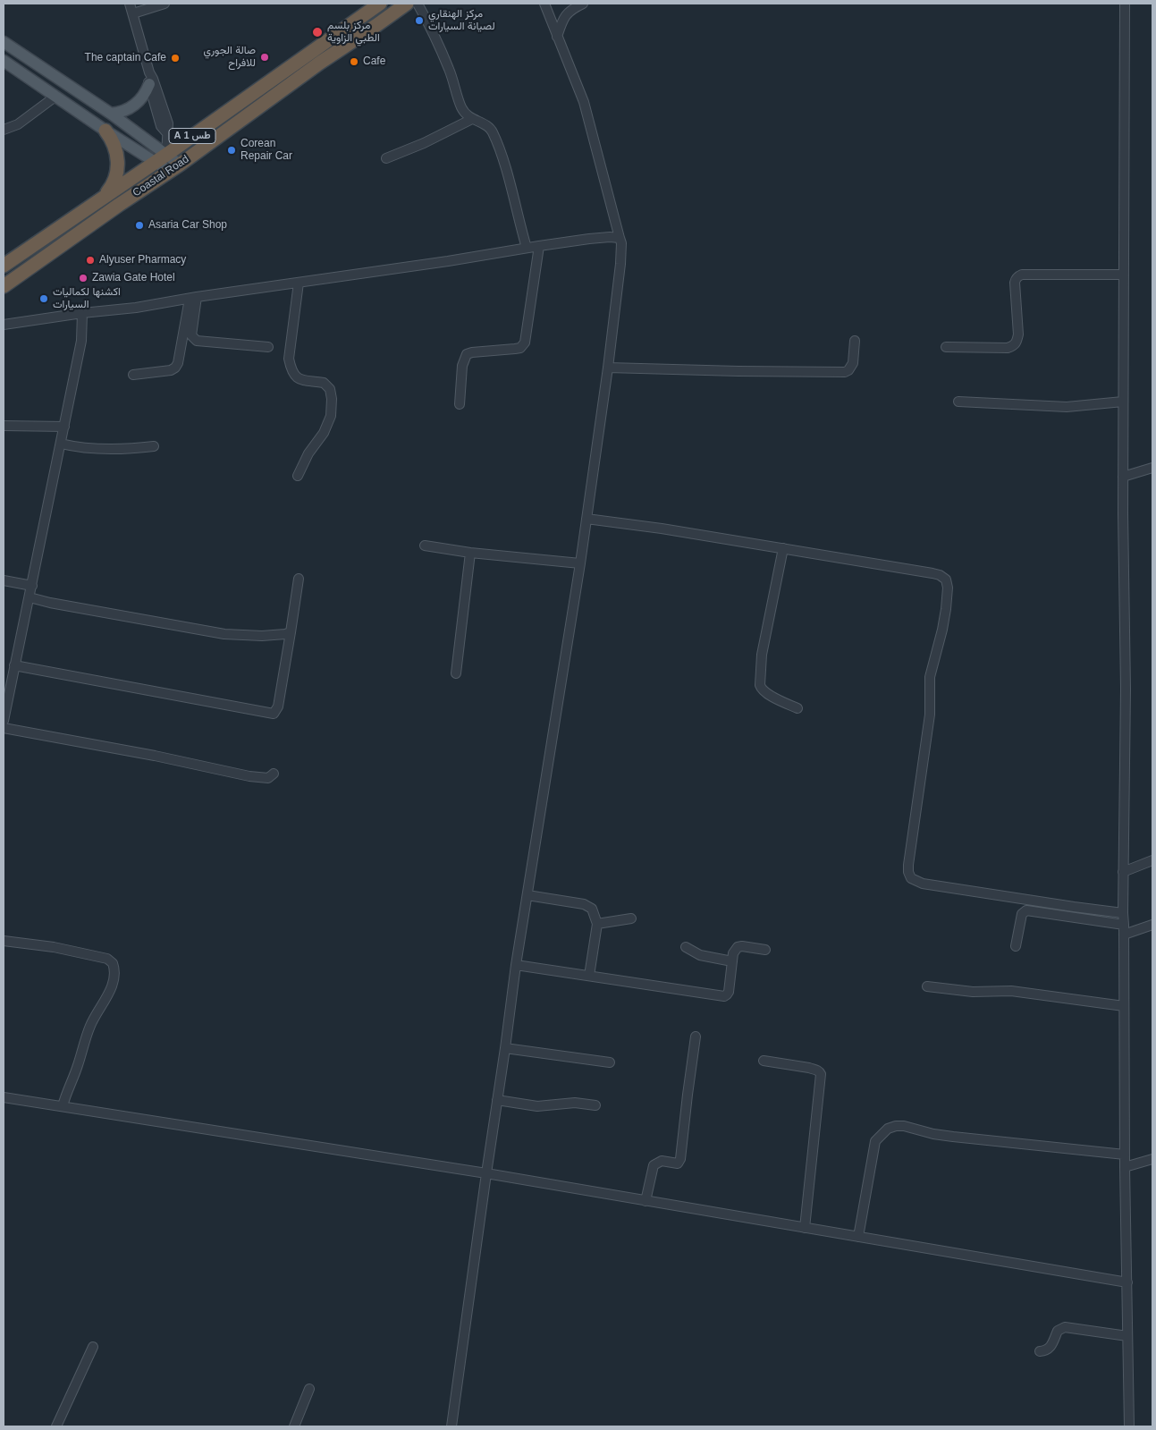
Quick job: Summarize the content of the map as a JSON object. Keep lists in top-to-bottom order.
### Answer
{
  "streets": {
    "highway": ["A 1 طس", "Coastal Road"]
  },
  "places": [
    "مركز الهنقاري لصيانة السيارات",
    "مركز بلسم الطبي الزاوية",
    "صالة الجوري للافراح",
    "The captain Cafe",
    "Cafe",
    "Corean Repair Car",
    "Asaria Car Shop",
    "Alyuser Pharmacy",
    "Zawia Gate Hotel",
    "اكشنها لكماليات السيارات"
  ]
}
